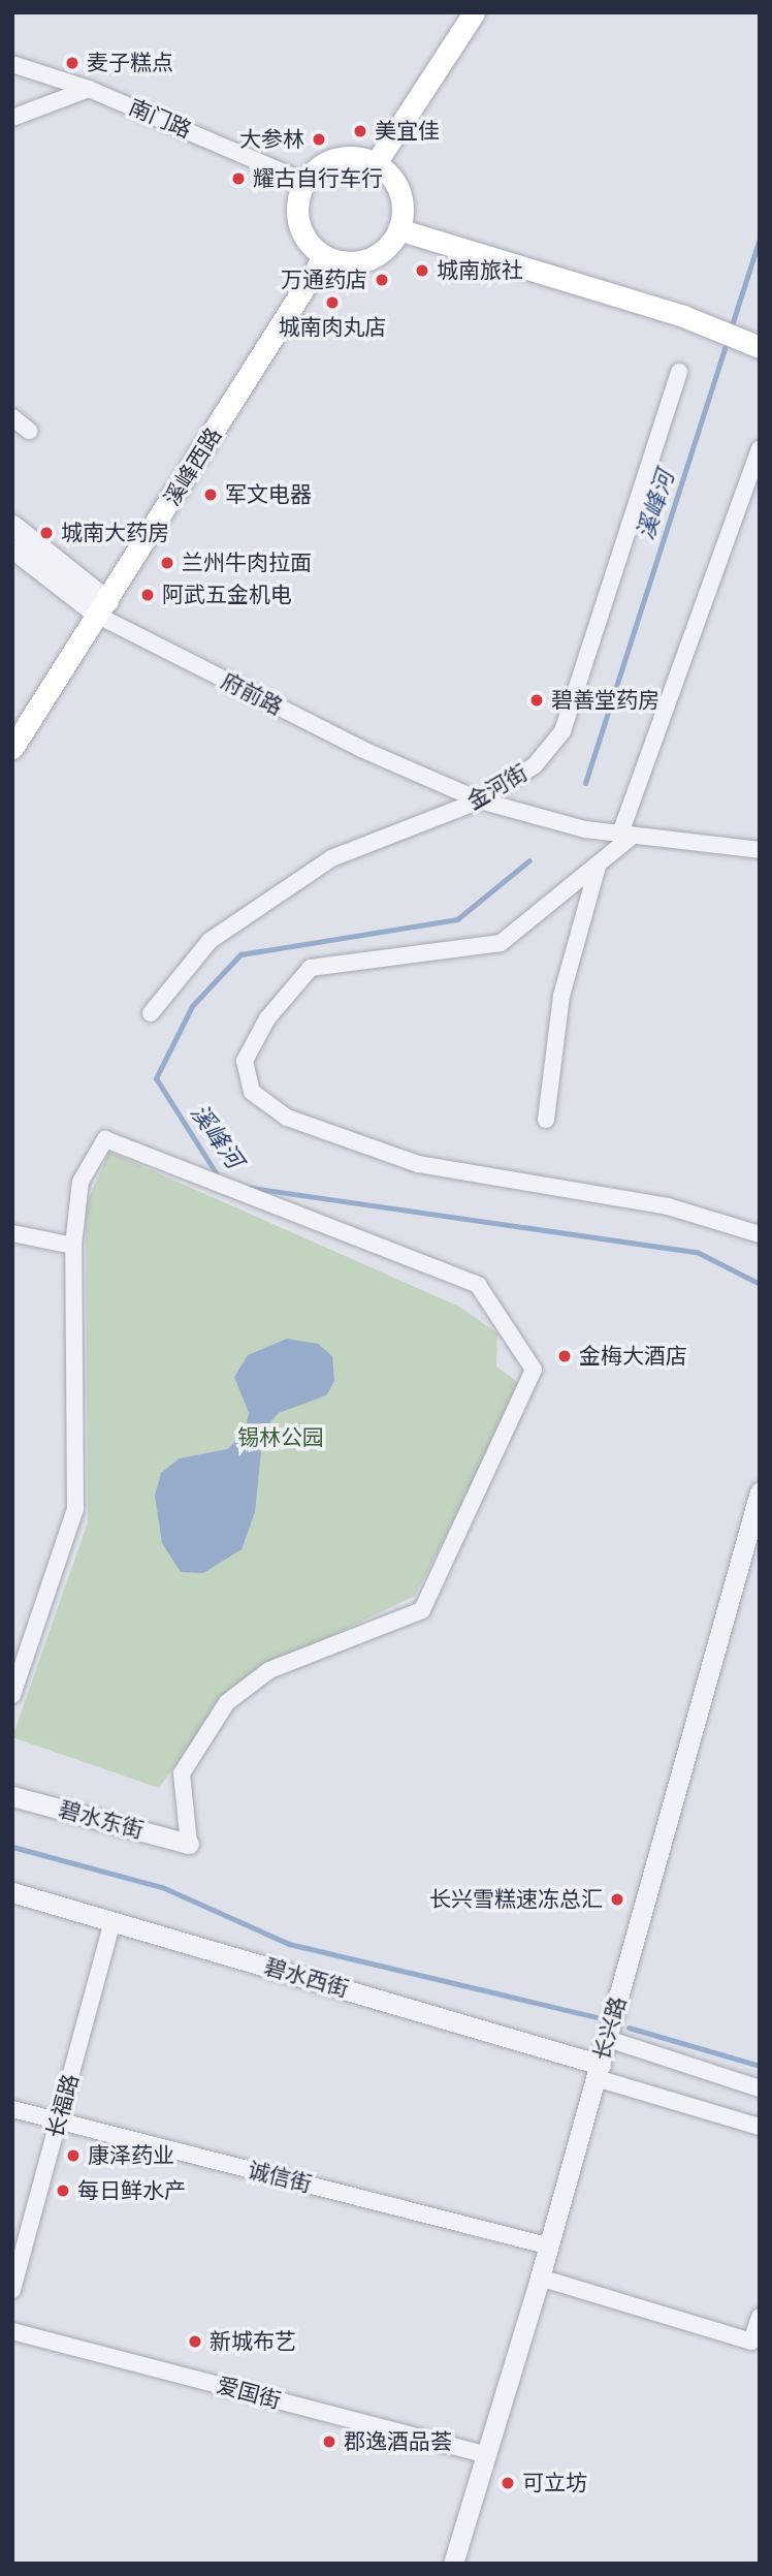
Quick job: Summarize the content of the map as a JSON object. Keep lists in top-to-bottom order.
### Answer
{
  "streets": {
    "main road": ["溪峰西路"],
    "street": [
      "南门路",
      "府前路",
      "金河街",
      "碧水东街",
      "碧水西街",
      "长兴路",
      "长福路",
      "诚信街",
      "爱国街"
    ]
  },
  "crossings": [
    ["南门路", "溪峰西路"],
    ["溪峰西路", "府前路"],
    ["府前路", "金河街"],
    ["碧水西街", "长兴路"],
    ["碧水西街", "长福路"],
    ["长兴路", "诚信街"],
    ["长兴路", "爱国街"],
    ["长福路", "诚信街"]
  ],
  "water": ["溪峰河"],
  "parks": ["锡林公园"],
  "places": [
    "麦子糕点",
    "美宜佳",
    "大参林",
    "耀古自行车行",
    "城南旅社",
    "万通药店",
    "城南肉丸店",
    "军文电器",
    "城南大药房",
    "兰州牛肉拉面",
    "阿武五金机电",
    "碧善堂药房",
    "金梅大酒店",
    "长兴雪糕速冻总汇",
    "康泽药业",
    "每日鲜水产",
    "新城布艺",
    "郡逸酒品荟",
    "可立坊"
  ]
}
